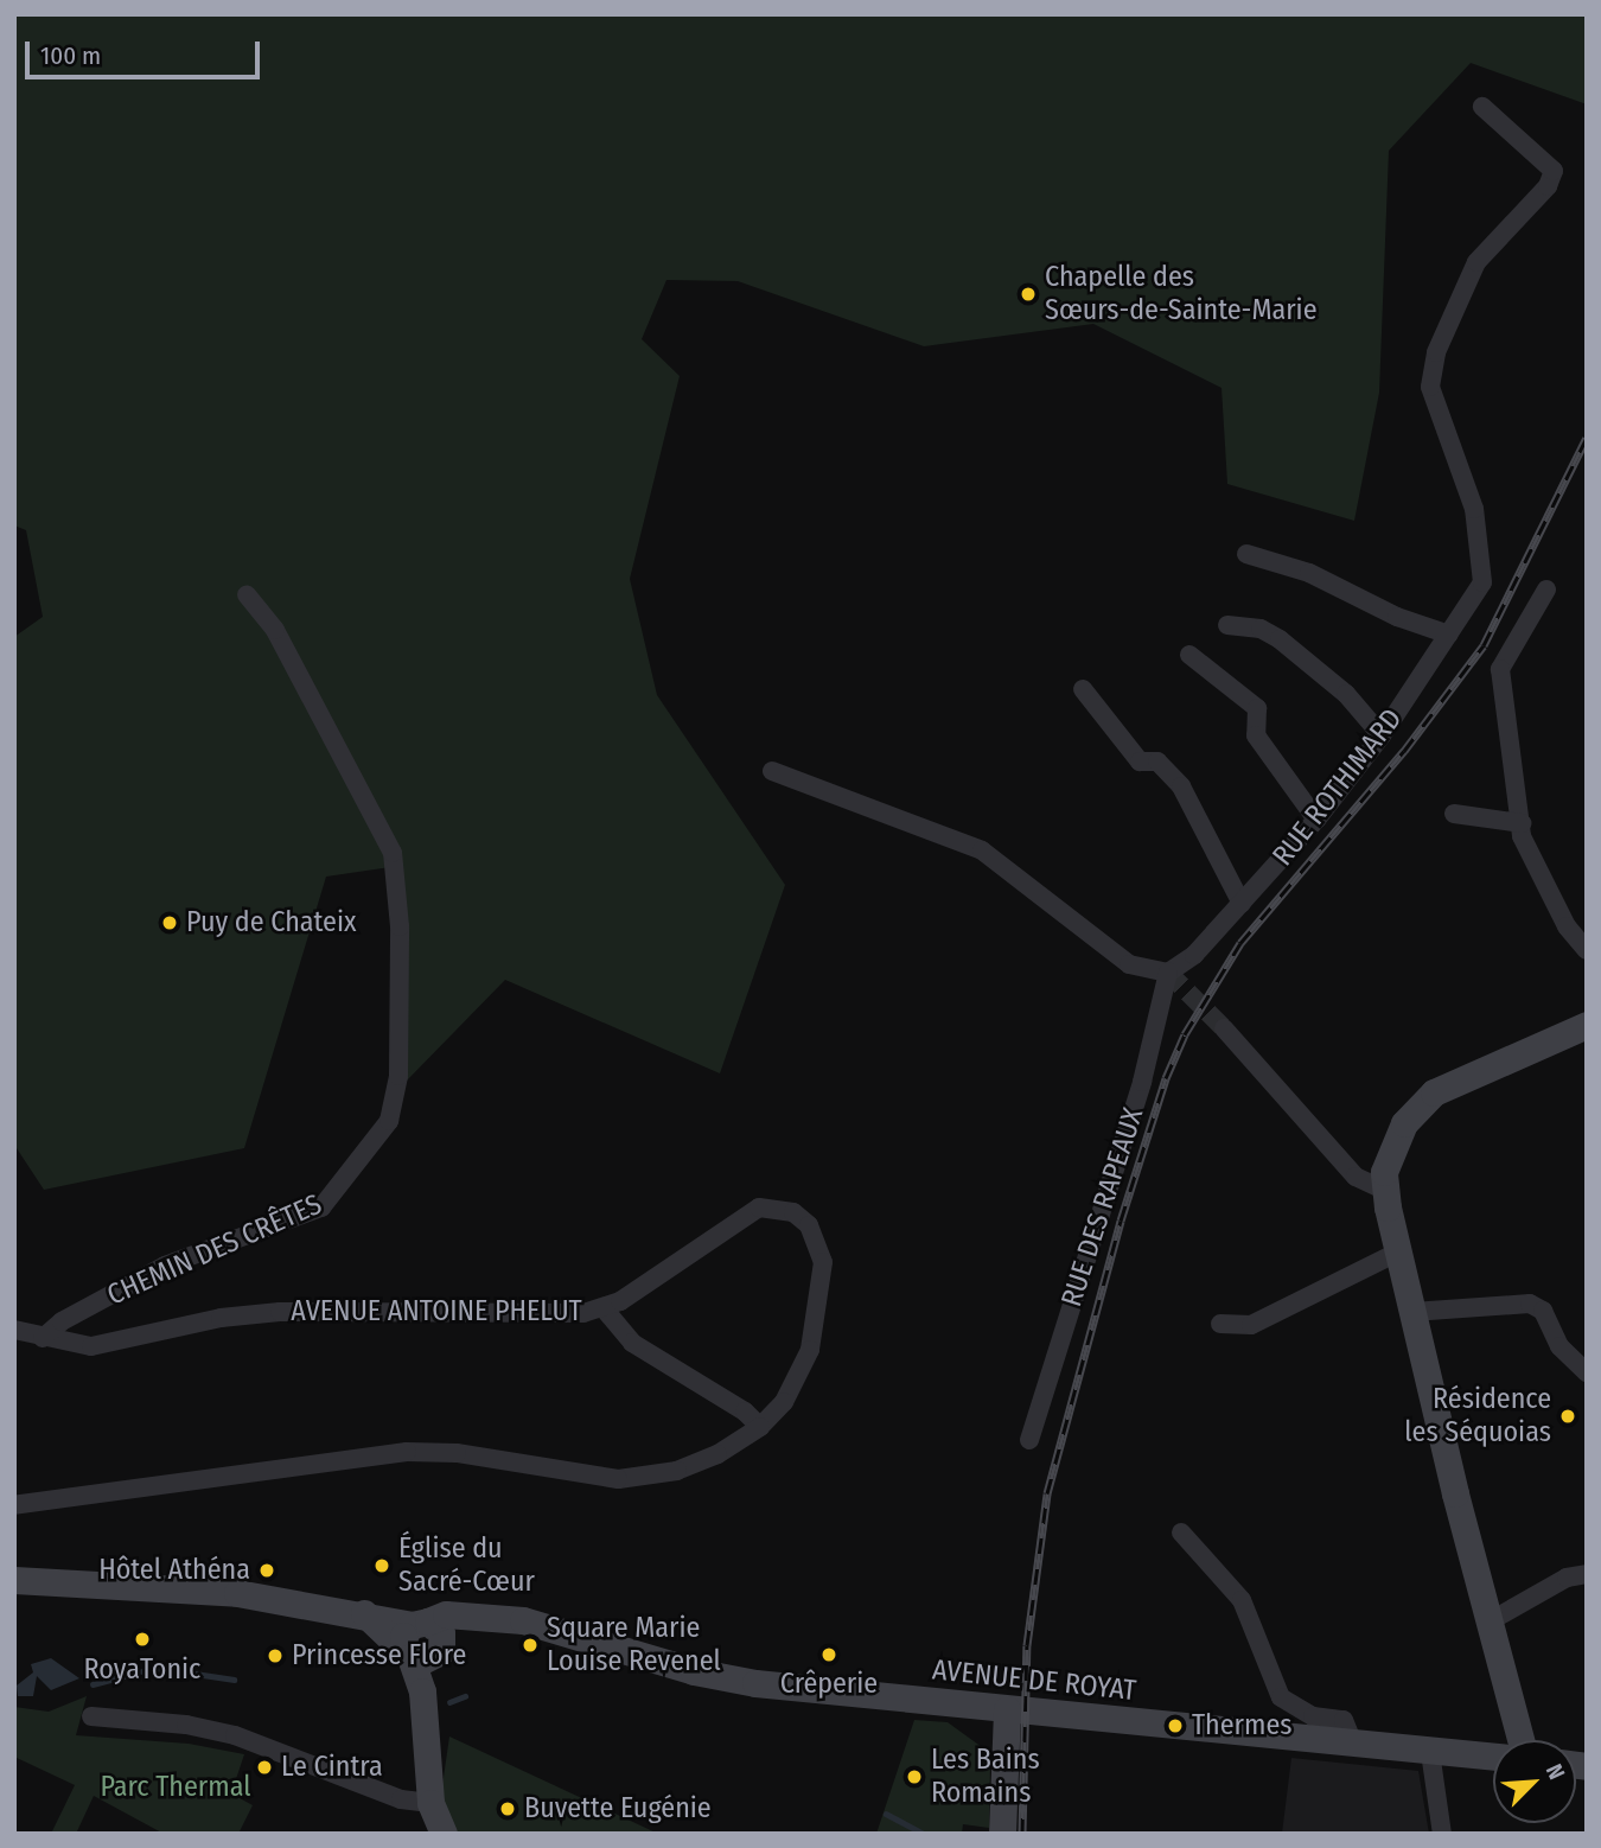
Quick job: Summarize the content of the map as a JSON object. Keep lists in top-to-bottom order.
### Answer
{
  "streets": {
    "main road": ["AVENUE DE ROYAT"],
    "street": [
      "RUE ROTHIMARD",
      "RUE DES RAPEAUX",
      "CHEMIN DES CRÊTES",
      "AVENUE ANTOINE PHELUT"
    ]
  },
  "crossings": [
    ["RUE ROTHIMARD", "RUE DES RAPEAUX"],
    ["CHEMIN DES CRÊTES", "AVENUE ANTOINE PHELUT"]
  ],
  "parks": ["Parc Thermal"],
  "places": [
    "Chapelle des Sœurs-de-Sainte-Marie",
    "Puy de Chateix",
    "Résidence les Séquoias",
    "Église du Sacré-Cœur",
    "Hôtel Athéna",
    "RoyaTonic",
    "Square Marie Louise Revenel",
    "Crêperie",
    "Princesse Flore",
    "Thermes",
    "Le Cintra",
    "Les Bains Romains",
    "Buvette Eugénie"
  ],
  "scale_bar": "100 m",
  "north": "top right"
}
